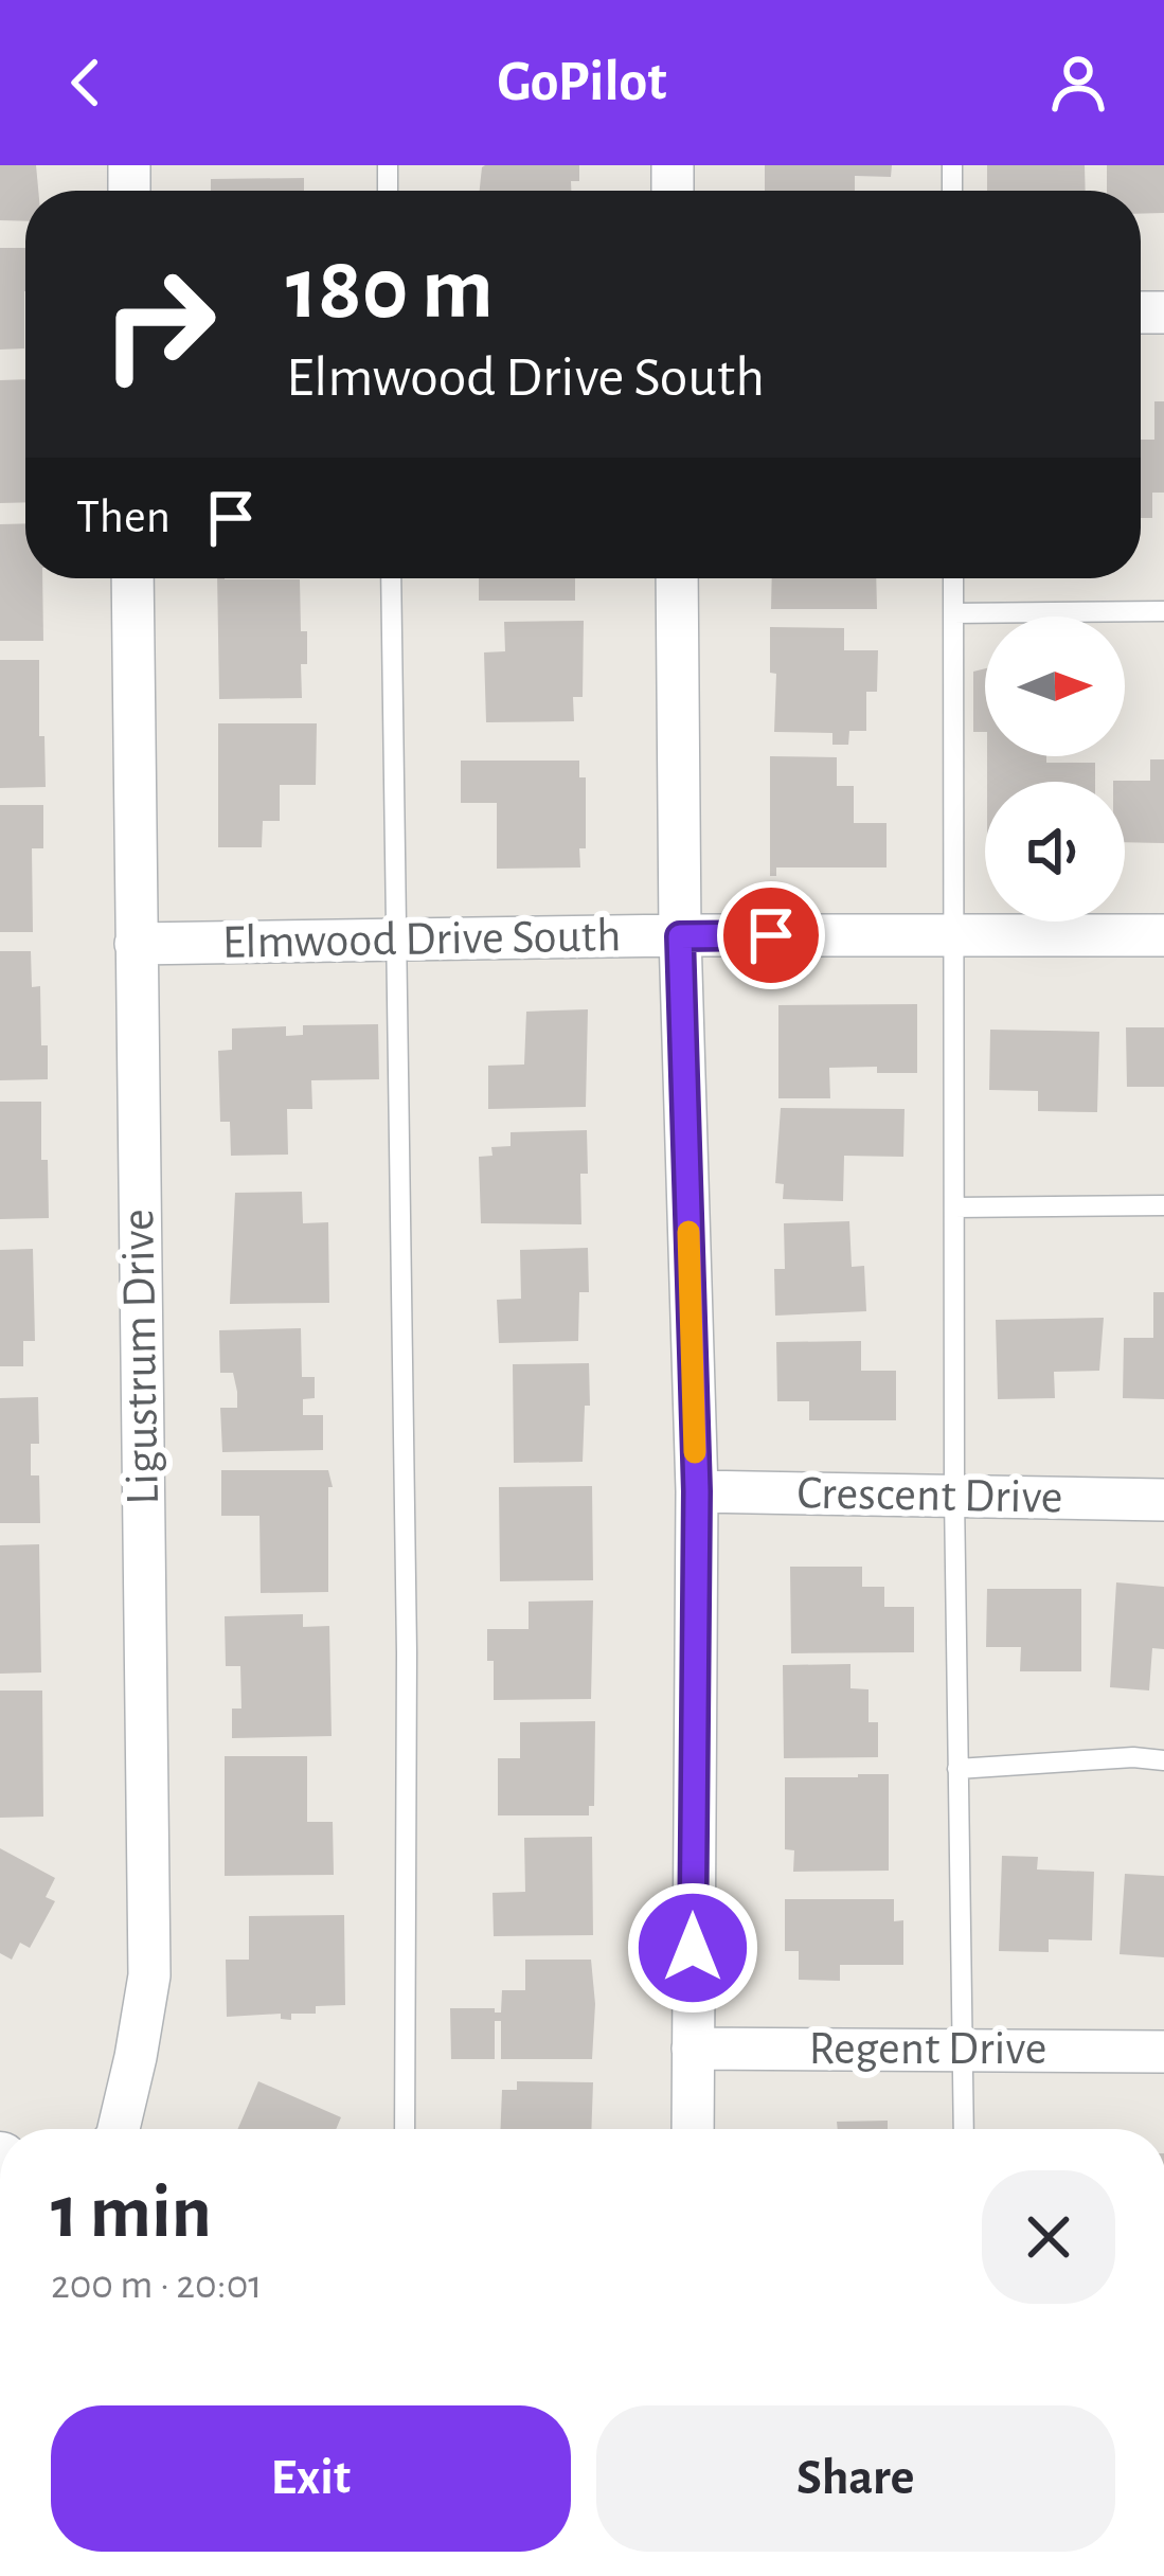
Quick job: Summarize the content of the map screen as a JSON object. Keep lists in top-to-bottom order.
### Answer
{
  "streets": {
    "street": [
      "Elmwood Drive South",
      "Ligustrum Drive",
      "Crescent Drive",
      "Regent Drive"
    ]
  },
  "crossings": [
    ["Elmwood Drive South", "Ligustrum Drive"]
  ],
  "north": "right",
  "page": {
    "header": "GoPilot",
    "turn": ["180 m", "Elmwood Drive South"],
    "then": "Then",
    "heading": ["1 min", "200 m · 20:01"],
    "buttons": ["Exit", "Share"]
  }
}
